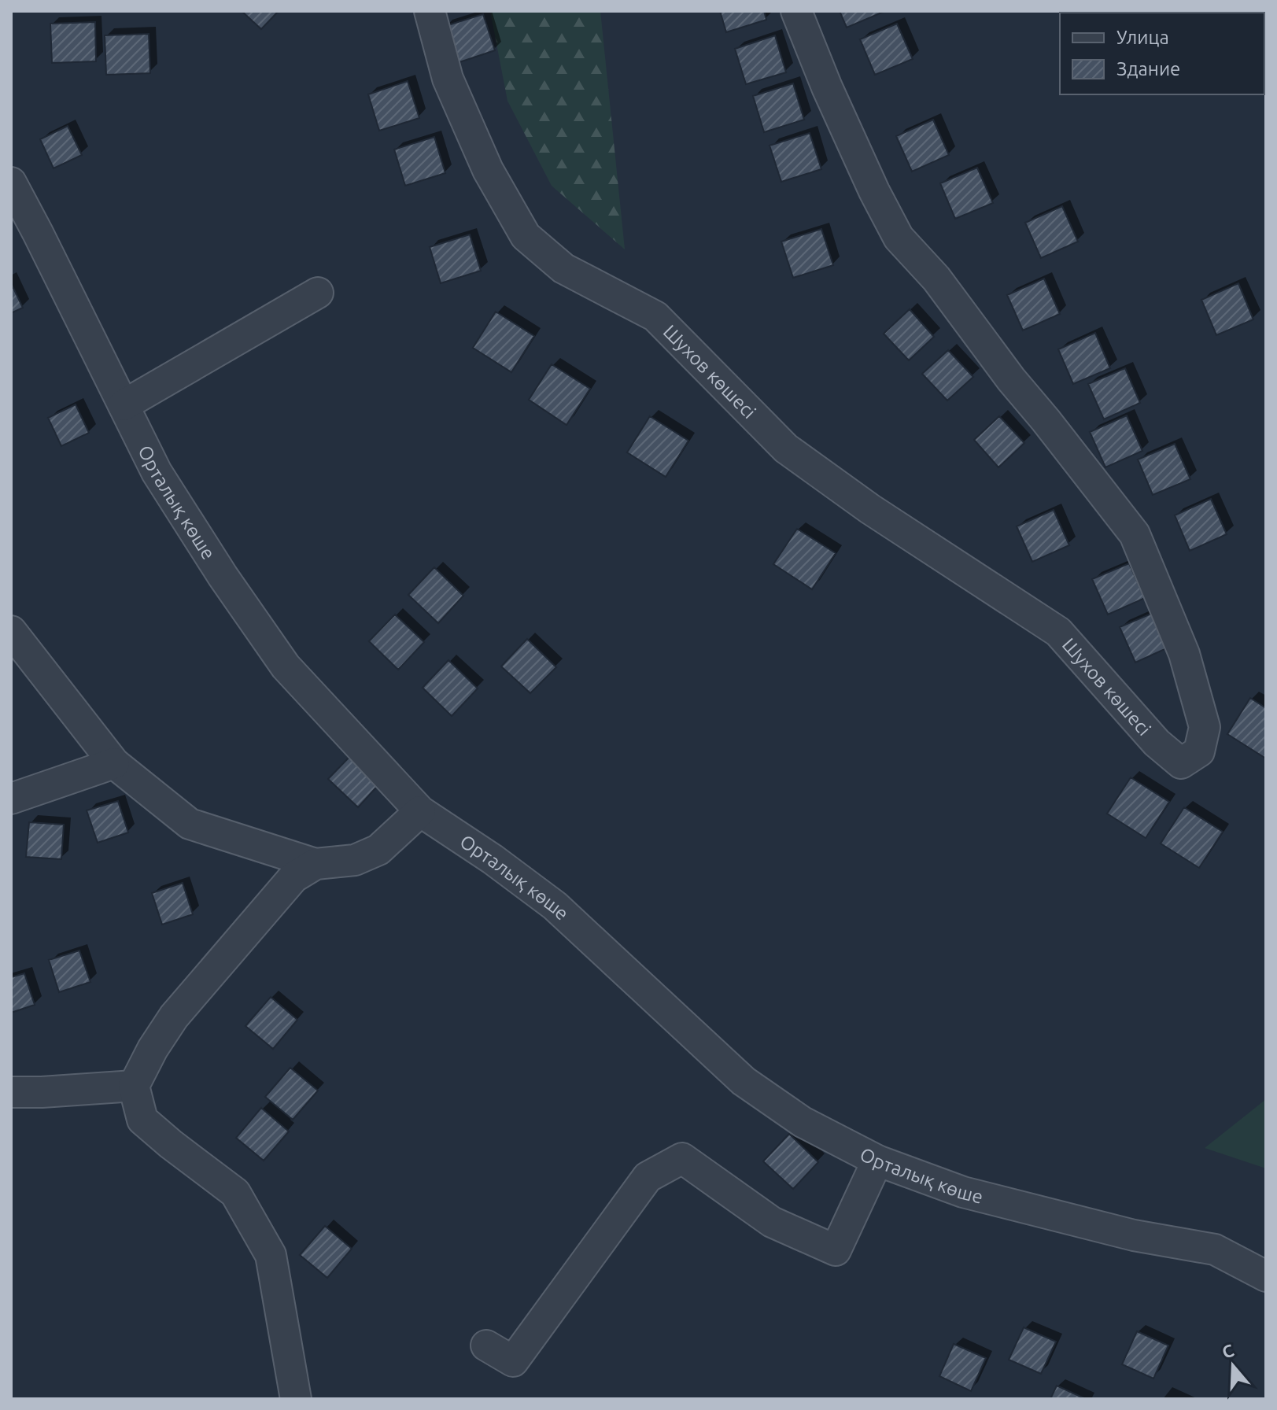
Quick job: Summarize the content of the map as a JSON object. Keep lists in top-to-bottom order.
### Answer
{
  "streets": {
    "street": ["Шухов көшесі", "Орталық көше"]
  },
  "legend": ["Улица", "Здание"],
  "north": "top"
}
